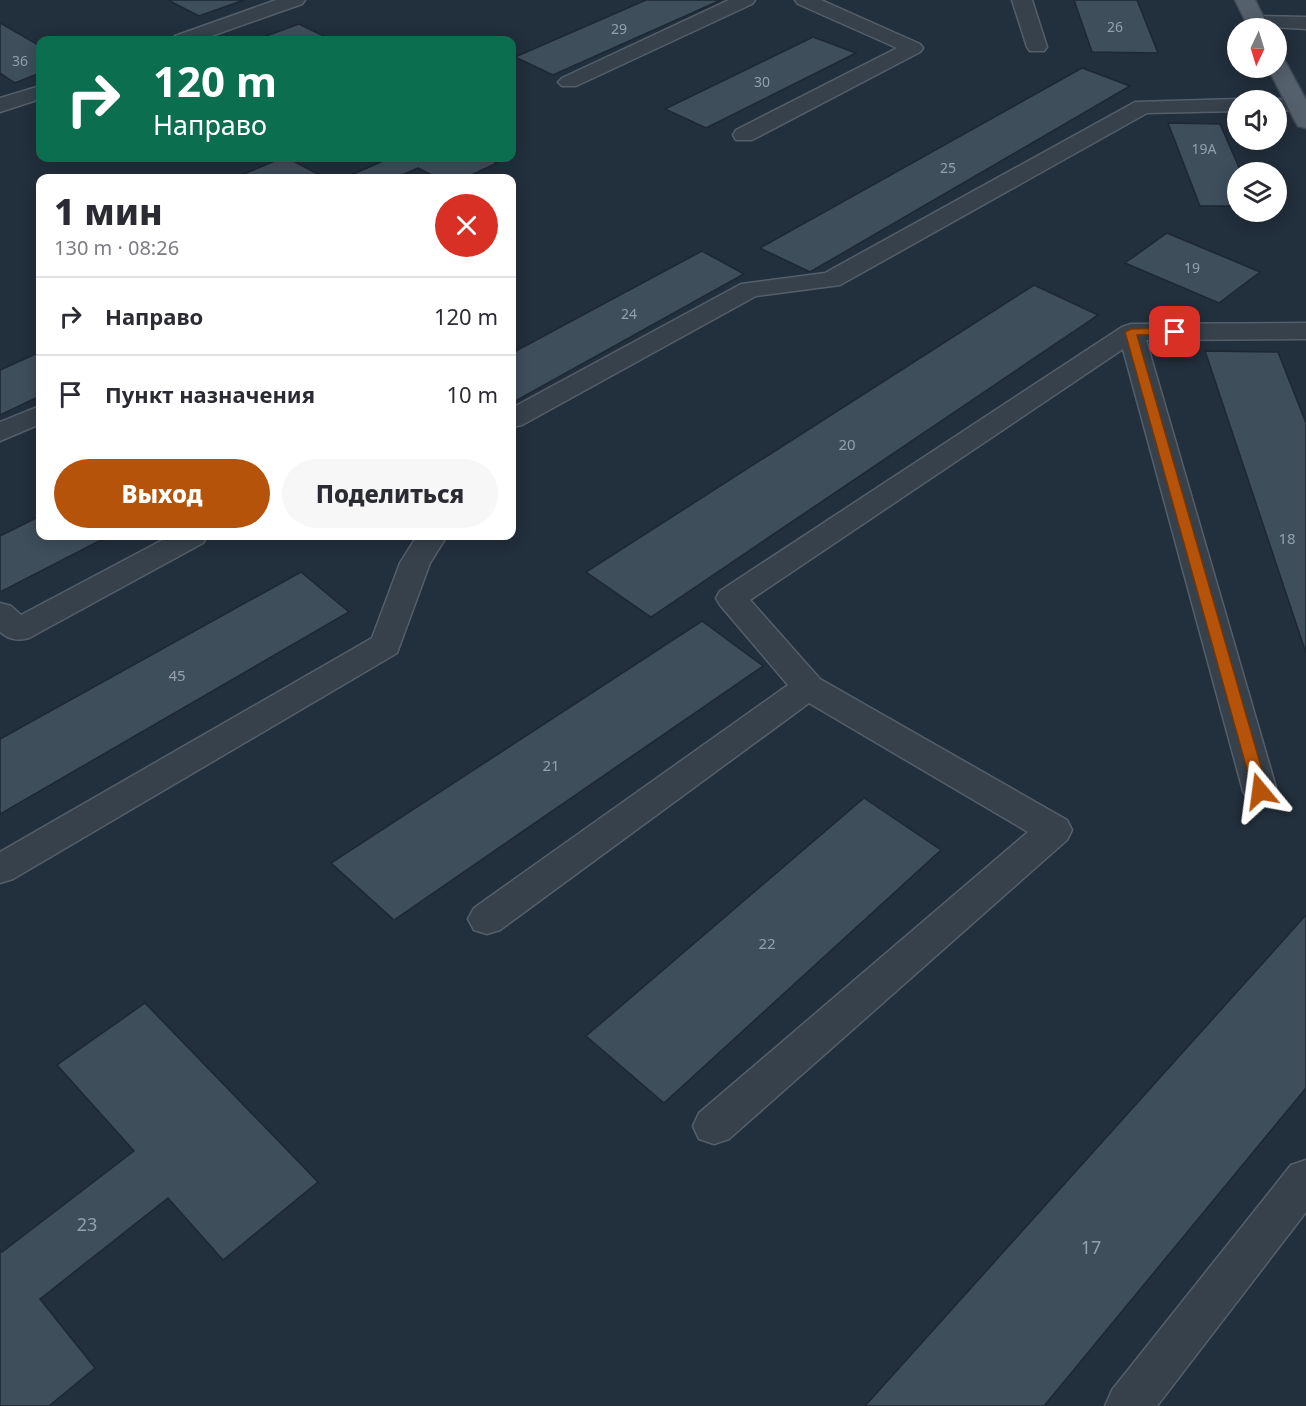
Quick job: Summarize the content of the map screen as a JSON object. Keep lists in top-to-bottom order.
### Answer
{
  "house_numbers": [
    "26",
    "29",
    "36",
    "30",
    "19А",
    "25",
    "19",
    "24",
    "20",
    "18",
    "45",
    "21",
    "22",
    "23",
    "17"
  ],
  "north": "bottom",
  "page": {
    "turn": ["120 m", "Направо"],
    "heading": ["1 мин", "130 m · 08:26"],
    "list": [
      {
        "name": "Направо",
        "value": "120 m"
      },
      {
        "name": "Пункт назначения",
        "value": "10 m"
      }
    ],
    "buttons": ["Выход", "Поделиться"]
  }
}
